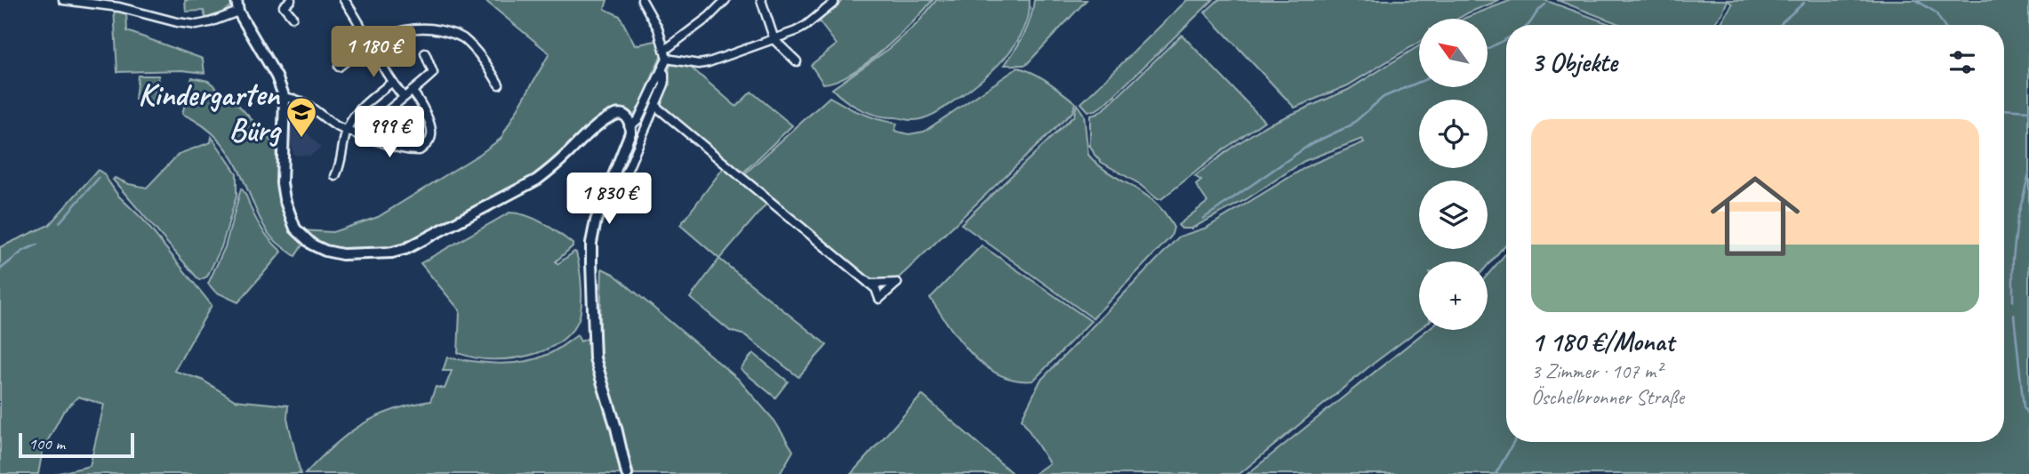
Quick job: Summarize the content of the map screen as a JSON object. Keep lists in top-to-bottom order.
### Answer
{
  "places": {
    "school or university": ["Kindergarten Bürg"]
  },
  "scale_bar": "100 m",
  "north": "top left",
  "page": {
    "map_buttons": "+",
    "heading": "3 Objekte",
    "price": ["1 180 €", "999 €", "1 830 €"],
    "list": [
      {
        "name": "1 180 €/Monat",
        "note": "3 Zimmer · 107 m² · Öschelbronner Straße"
      }
    ],
    "scale": "100 m"
  }
}
